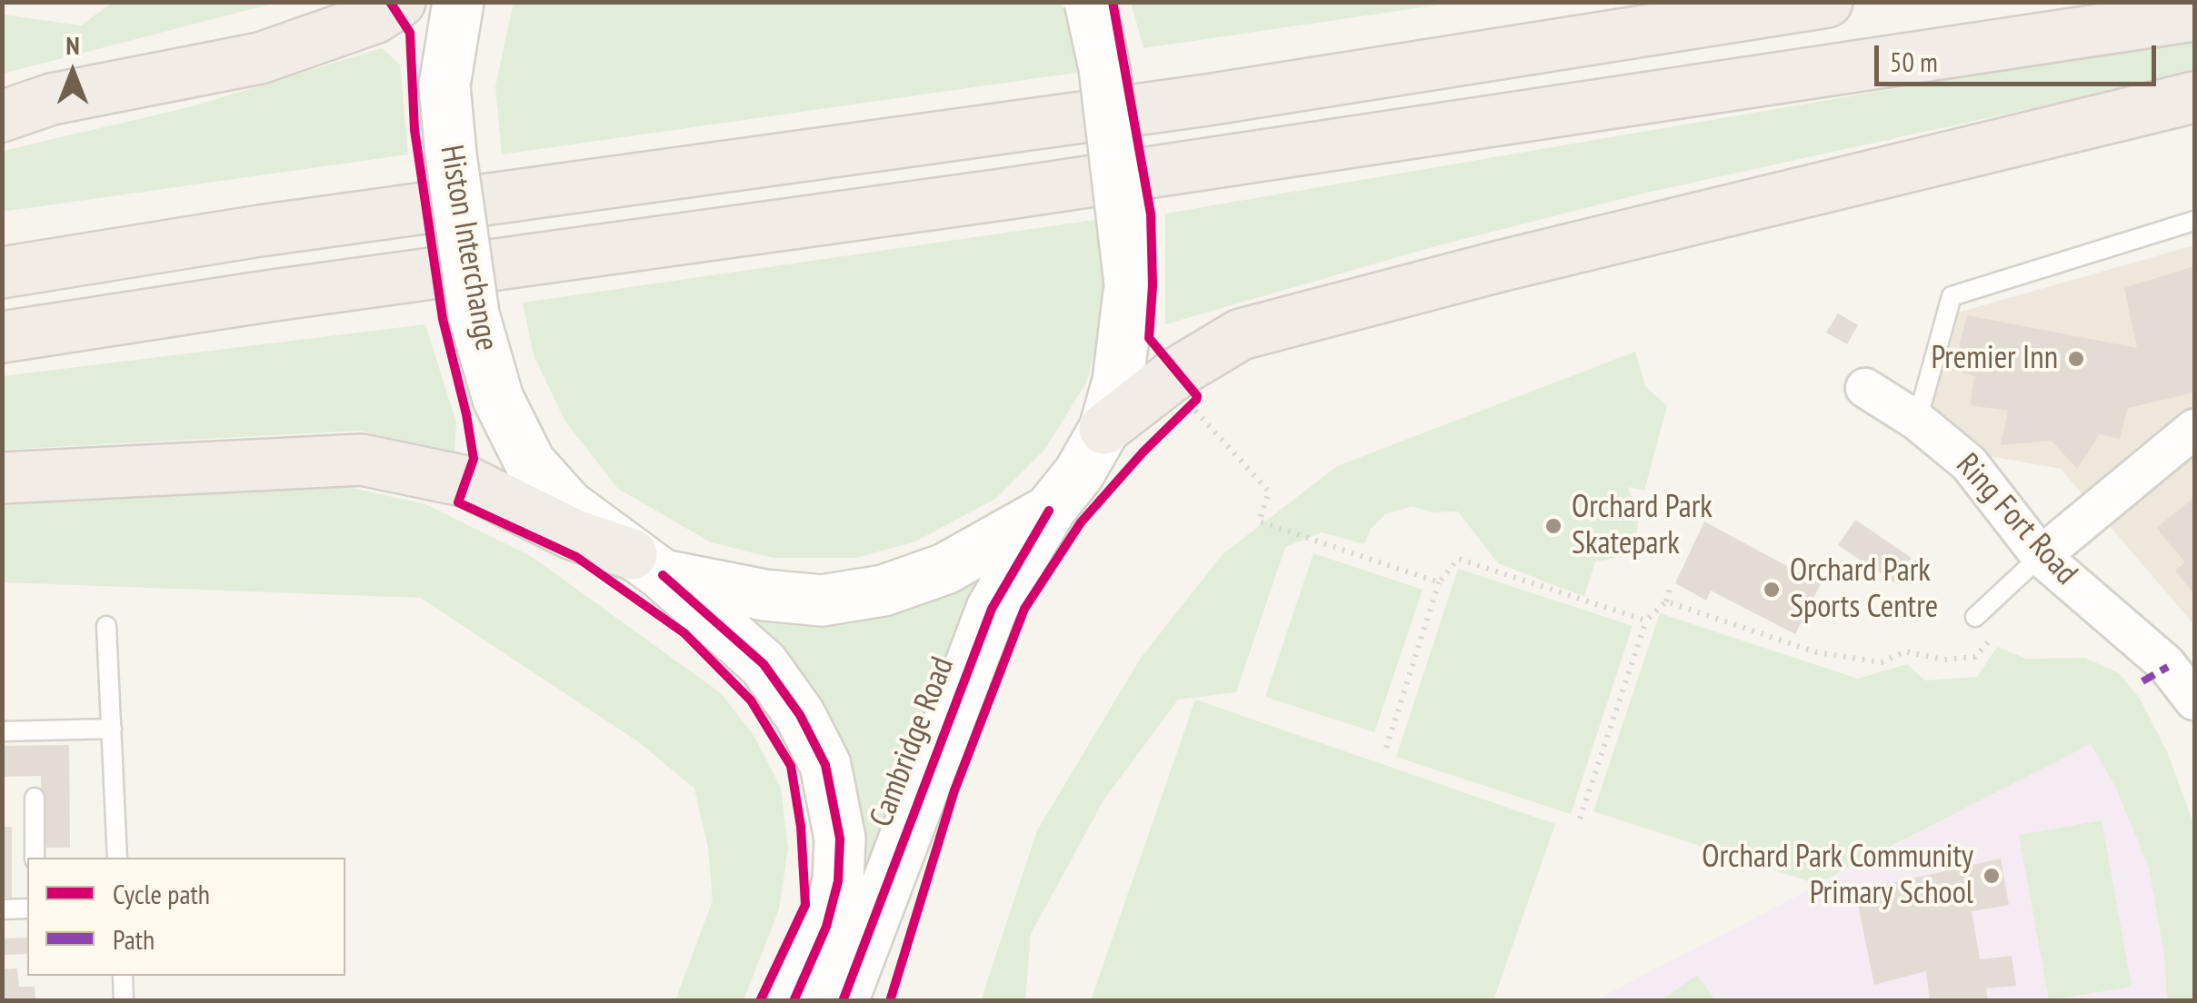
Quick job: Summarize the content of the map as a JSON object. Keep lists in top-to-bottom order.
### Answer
{
  "streets": {
    "main road": ["Histon Interchange", "Cambridge Road"],
    "street": ["Ring Fort Road"]
  },
  "crossings": [
    ["Histon Interchange", "Cambridge Road"]
  ],
  "places": [
    "Premier Inn",
    "Orchard Park Skatepark",
    "Orchard Park Sports Centre",
    "Orchard Park Community Primary School"
  ],
  "legend": ["Cycle path", "Path"],
  "scale_bar": "50 m",
  "north": "top"
}
